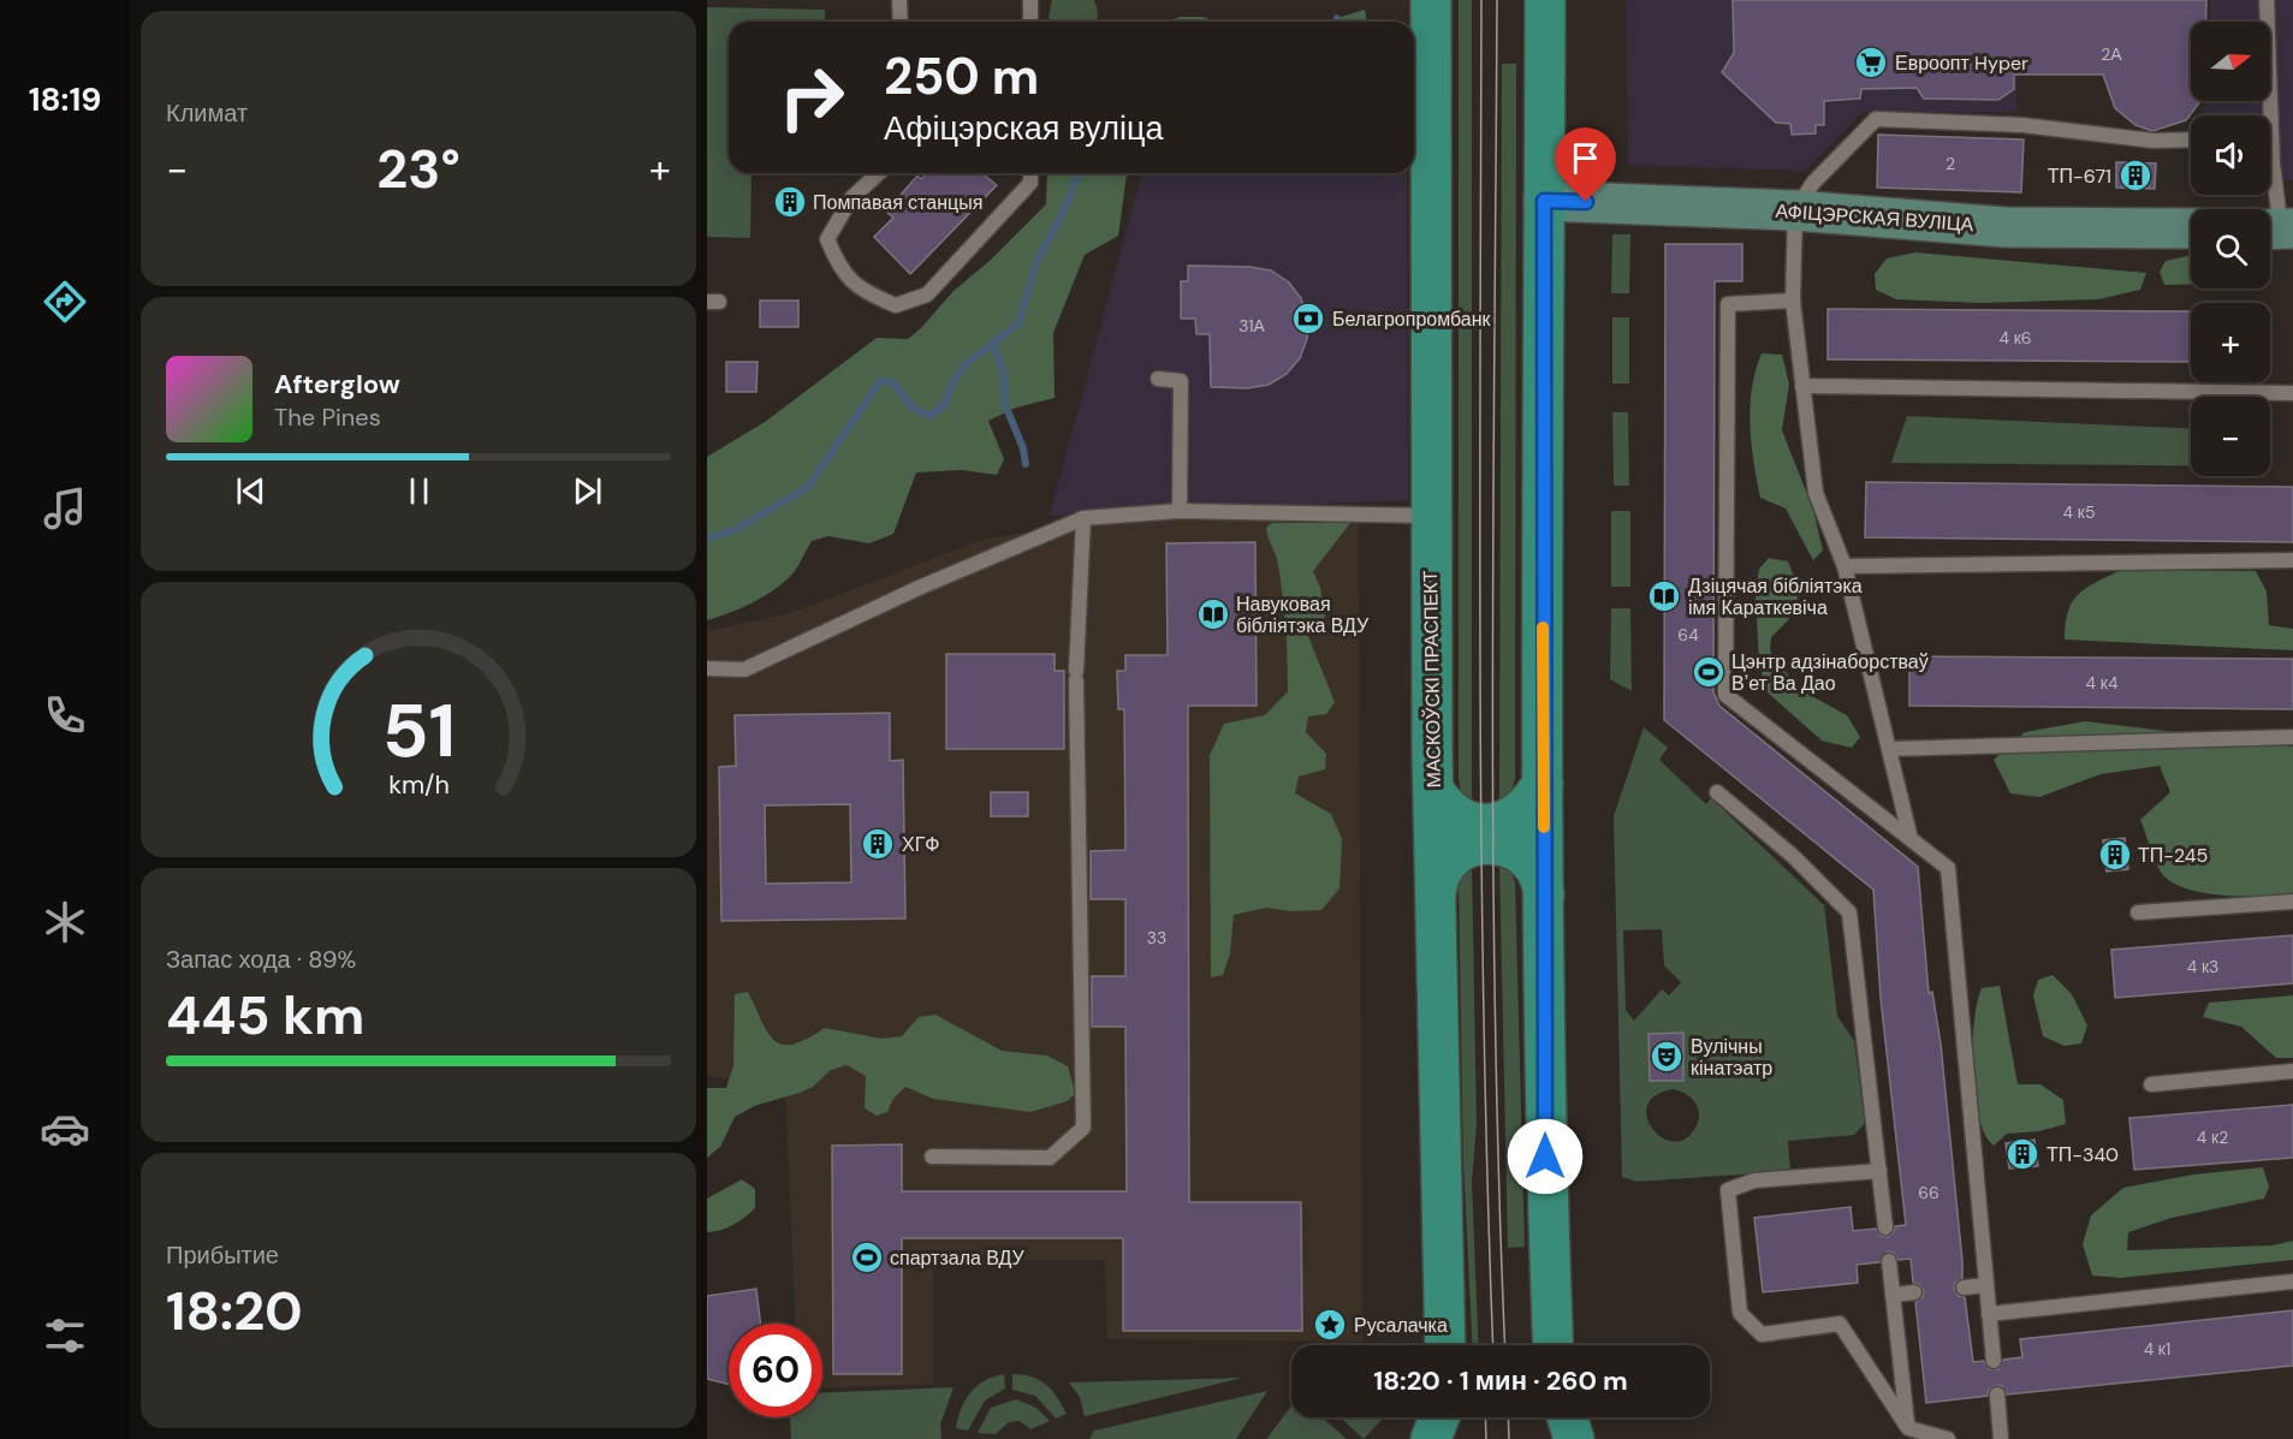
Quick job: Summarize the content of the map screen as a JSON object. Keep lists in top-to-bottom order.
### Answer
{
  "streets": {
    "main road": ["МАСКОЎСКІ ПРАСПЕКТ"],
    "street": ["АФІЦЭРСКАЯ ВУЛІЦА"]
  },
  "places": {
    "supermarket": ["Евроопт Hyper"],
    "building": [
      "ТП-671",
      "Помпавая станцыя",
      "ХГФ",
      "ТП-245",
      "ТП-340"
    ],
    "bank": ["Белагропромбанк"],
    "library": ["Дзіцячая бібліятэка імя Караткевіча", "Навуковая бібліятэка ВДУ"],
    "sports": ["Цэнтр адзінаборстваў Вʼет Ва Дао", "спартзала ВДУ"],
    "theatre": ["Вулічны кінатэатр"],
    "place": ["Русалачка"]
  },
  "house_numbers": [
    "2А",
    "2",
    "31А",
    "4 к6",
    "4 к5",
    "64",
    "4 к4",
    "33",
    "4 к3",
    "4 к2",
    "66",
    "4 к1"
  ],
  "north": "right",
  "page": {
    "tabs": "18:19",
    "tile": [
      "Климат",
      ["Запас хода · 89%", "445 km"],
      ["Прибытие", "18:20"]
    ],
    "map_buttons": ["+", "−"],
    "turn": ["250 m", "Афіцэрская вуліца"],
    "heat": ["−", "23°", "+"],
    "song": ["Afterglow", "The Pines"],
    "limit": "60",
    "trip": "18:20 · 1 мин · 260 m",
    "gauge": ["51", "km/h"]
  }
}
